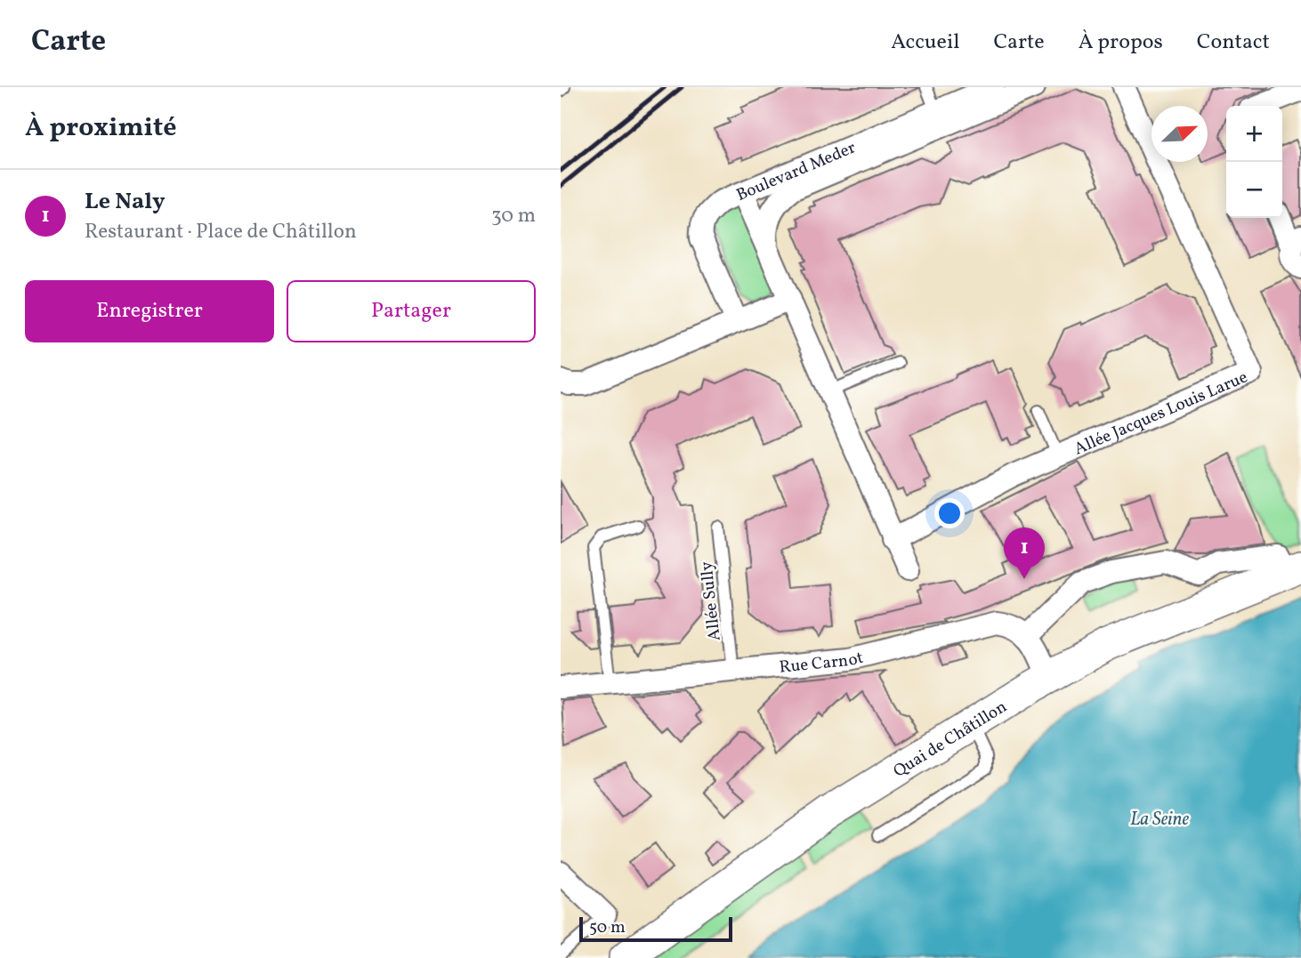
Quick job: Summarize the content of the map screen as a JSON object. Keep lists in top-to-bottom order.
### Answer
{
  "streets": {
    "main road": ["Quai de Châtillon"],
    "street": ["Boulevard Meder", "Allée Jacques Louis Larue", "Rue Carnot"],
    "lane": ["Allée Sully"]
  },
  "crossings": [
    ["Allée Sully", "Rue Carnot"]
  ],
  "water": ["La Seine"],
  "scale_bar": "50 m",
  "north": "top right",
  "page": {
    "header": "Carte",
    "nav": [
      "Accueil",
      "Carte",
      "À propos",
      "Contact"
    ],
    "heading": "À proximité",
    "map_buttons": ["+", "−"],
    "list": [
      {
        "mark": "1",
        "name": "Le Naly",
        "note": "Restaurant · Place de Châtillon",
        "value": "30 m"
      }
    ],
    "buttons": ["Enregistrer", "Partager"],
    "pins": "1",
    "scale": "50 m"
  }
}
